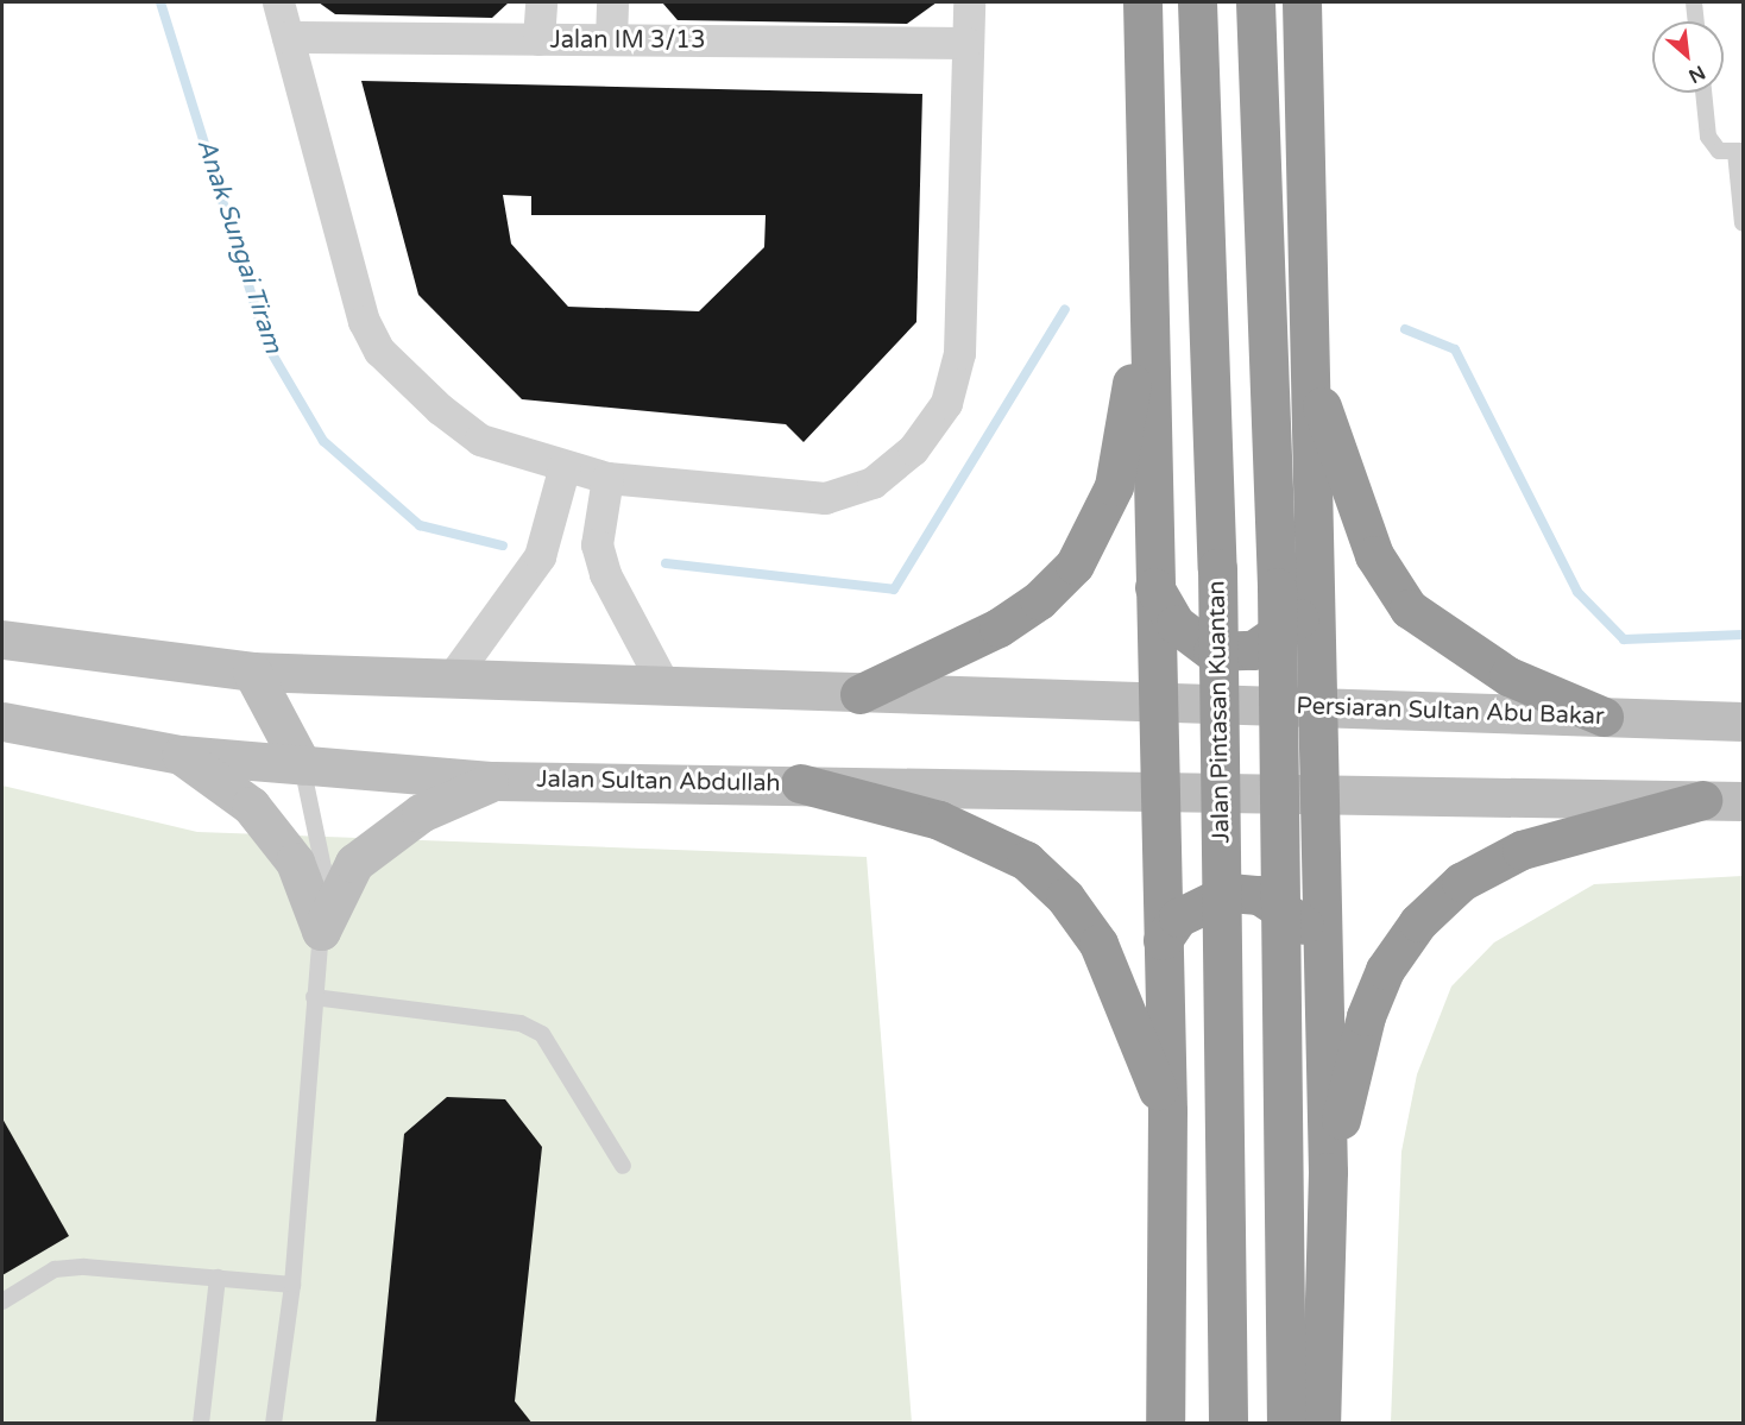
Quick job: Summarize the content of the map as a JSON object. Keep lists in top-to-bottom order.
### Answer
{
  "streets": {
    "highway": ["Jalan Pintasan Kuantan"],
    "main road": ["Persiaran Sultan Abu Bakar", "Jalan Sultan Abdullah"],
    "street": ["Jalan IM 3/13"]
  },
  "water": ["Anak Sungai Tiram"],
  "north": "bottom right"
}
